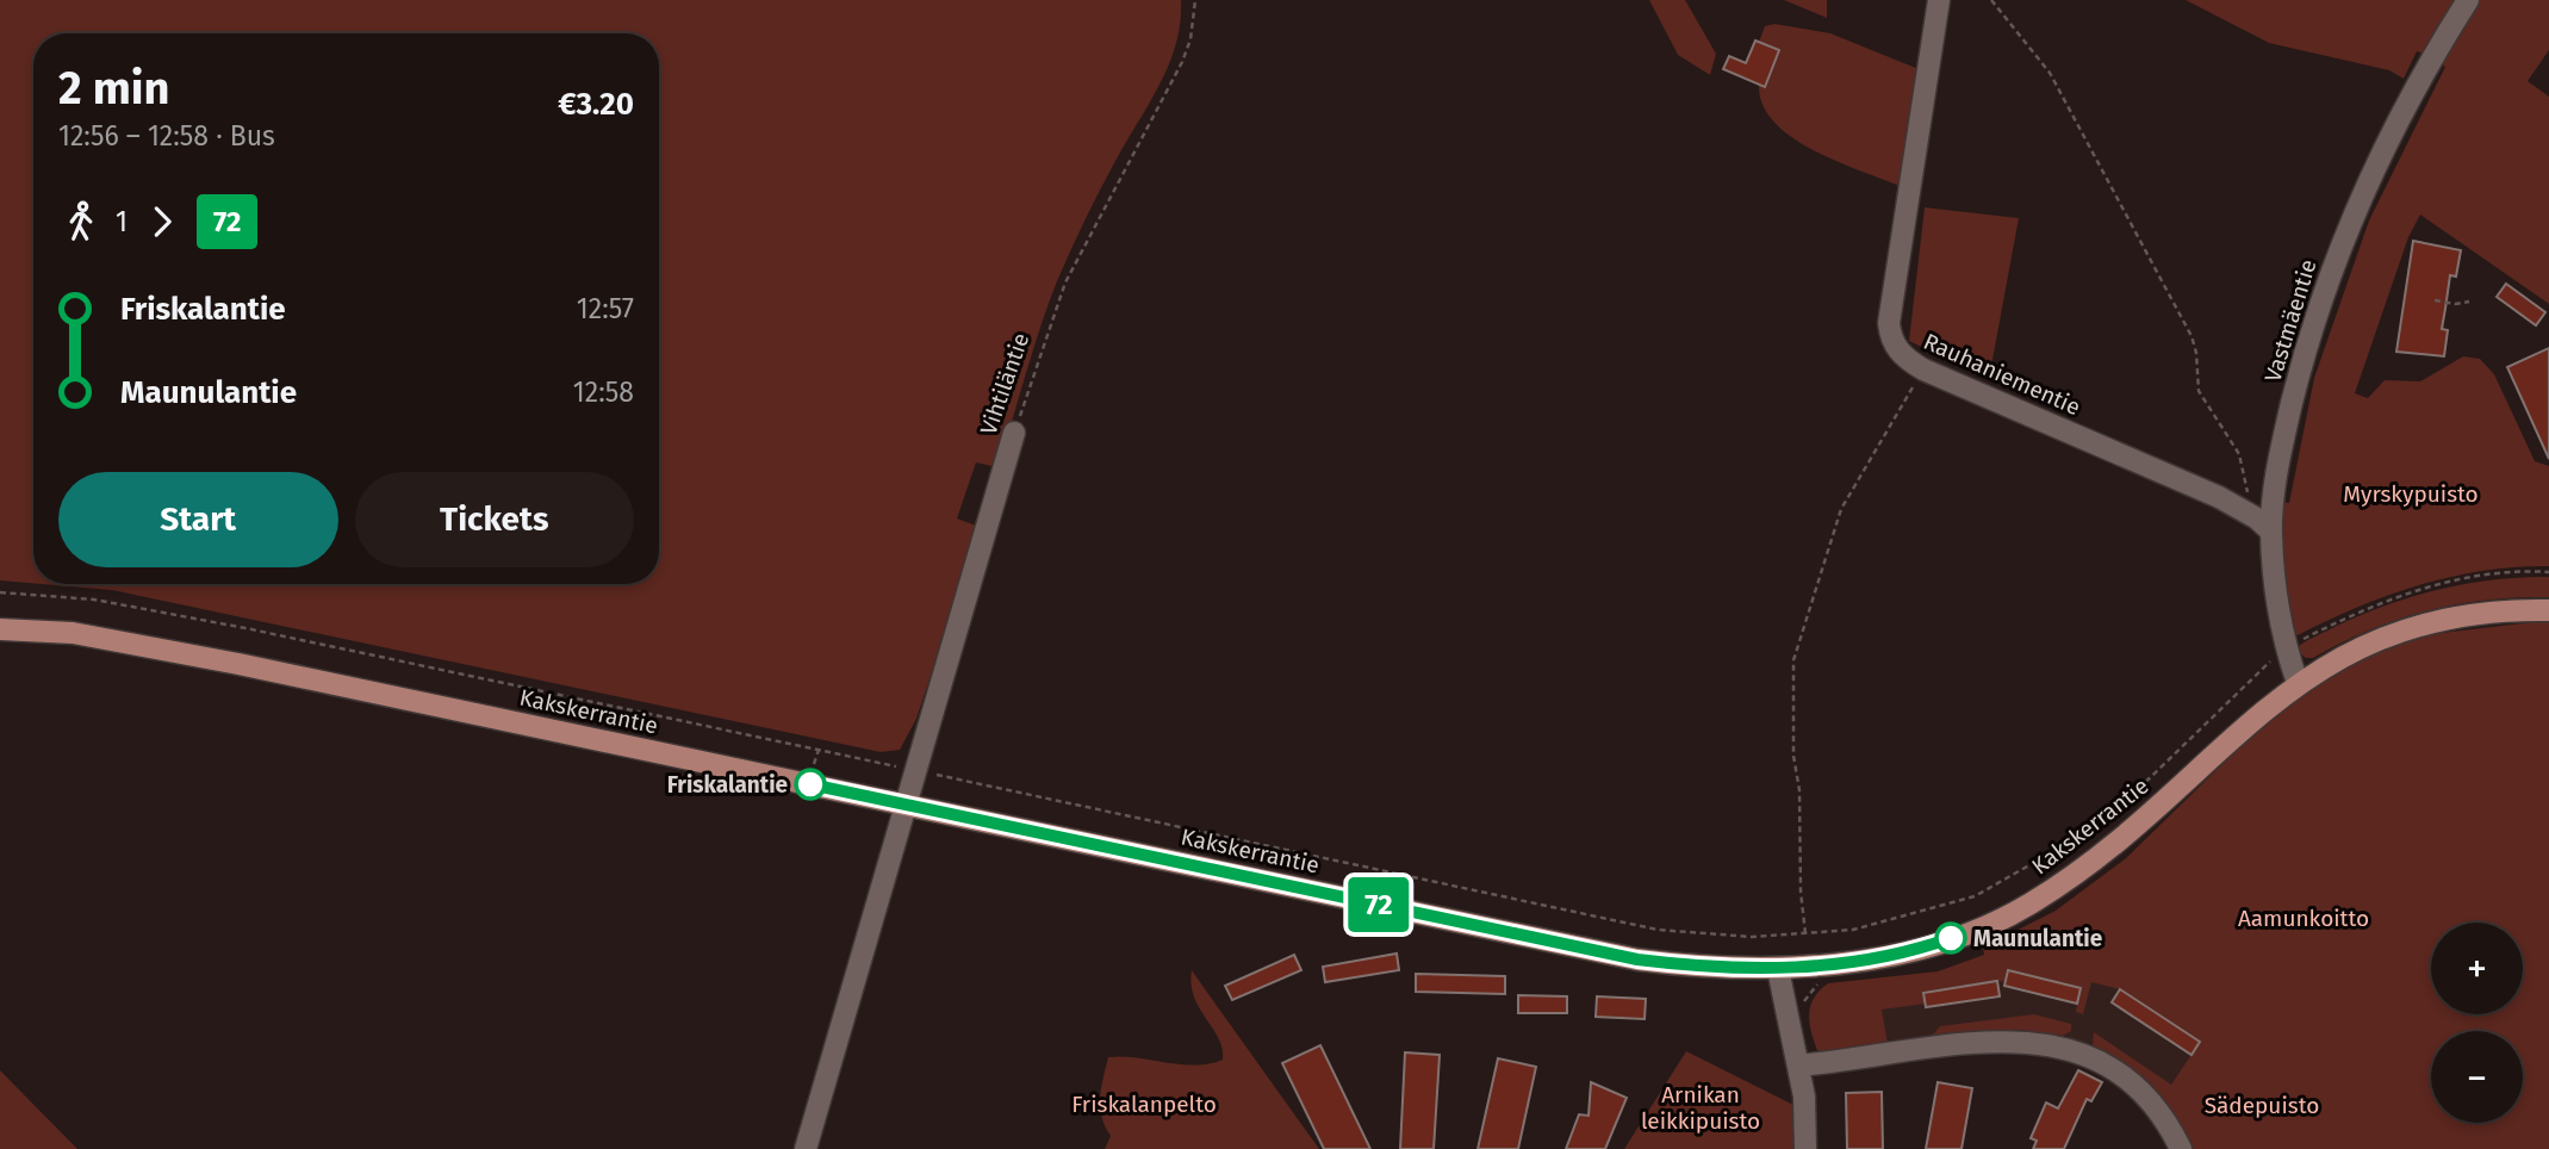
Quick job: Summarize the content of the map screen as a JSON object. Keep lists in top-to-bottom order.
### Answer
{
  "streets": {
    "main road": ["Kakskerrantie"],
    "street": ["Vastmäentie", "Rauhaniementie", "Vihtiläntie"]
  },
  "crossings": [
    ["Vastmäentie", "Rauhaniementie"],
    ["Vastmäentie", "Kakskerrantie"],
    ["Vihtiläntie", "Kakskerrantie"]
  ],
  "parks": [
    "Myrskypuisto",
    "Aamunkoitto",
    "Arnikan leikkipuisto",
    "Friskalanpelto",
    "Sädepuisto"
  ],
  "places": ["Friskalantie", "Maunulantie"],
  "lines": ["bus line 72"],
  "page": {
    "on_map": "72",
    "heading": ["2 min", "12:56 – 12:58 · Bus", "€3.20"],
    "legs": ["1", "72"],
    "list": [
      {
        "name": "Friskalantie",
        "value": "12:57"
      },
      {
        "name": "Maunulantie",
        "value": "12:58"
      }
    ],
    "buttons": ["Start", "Tickets"],
    "map_buttons": ["+", "−"]
  }
}
